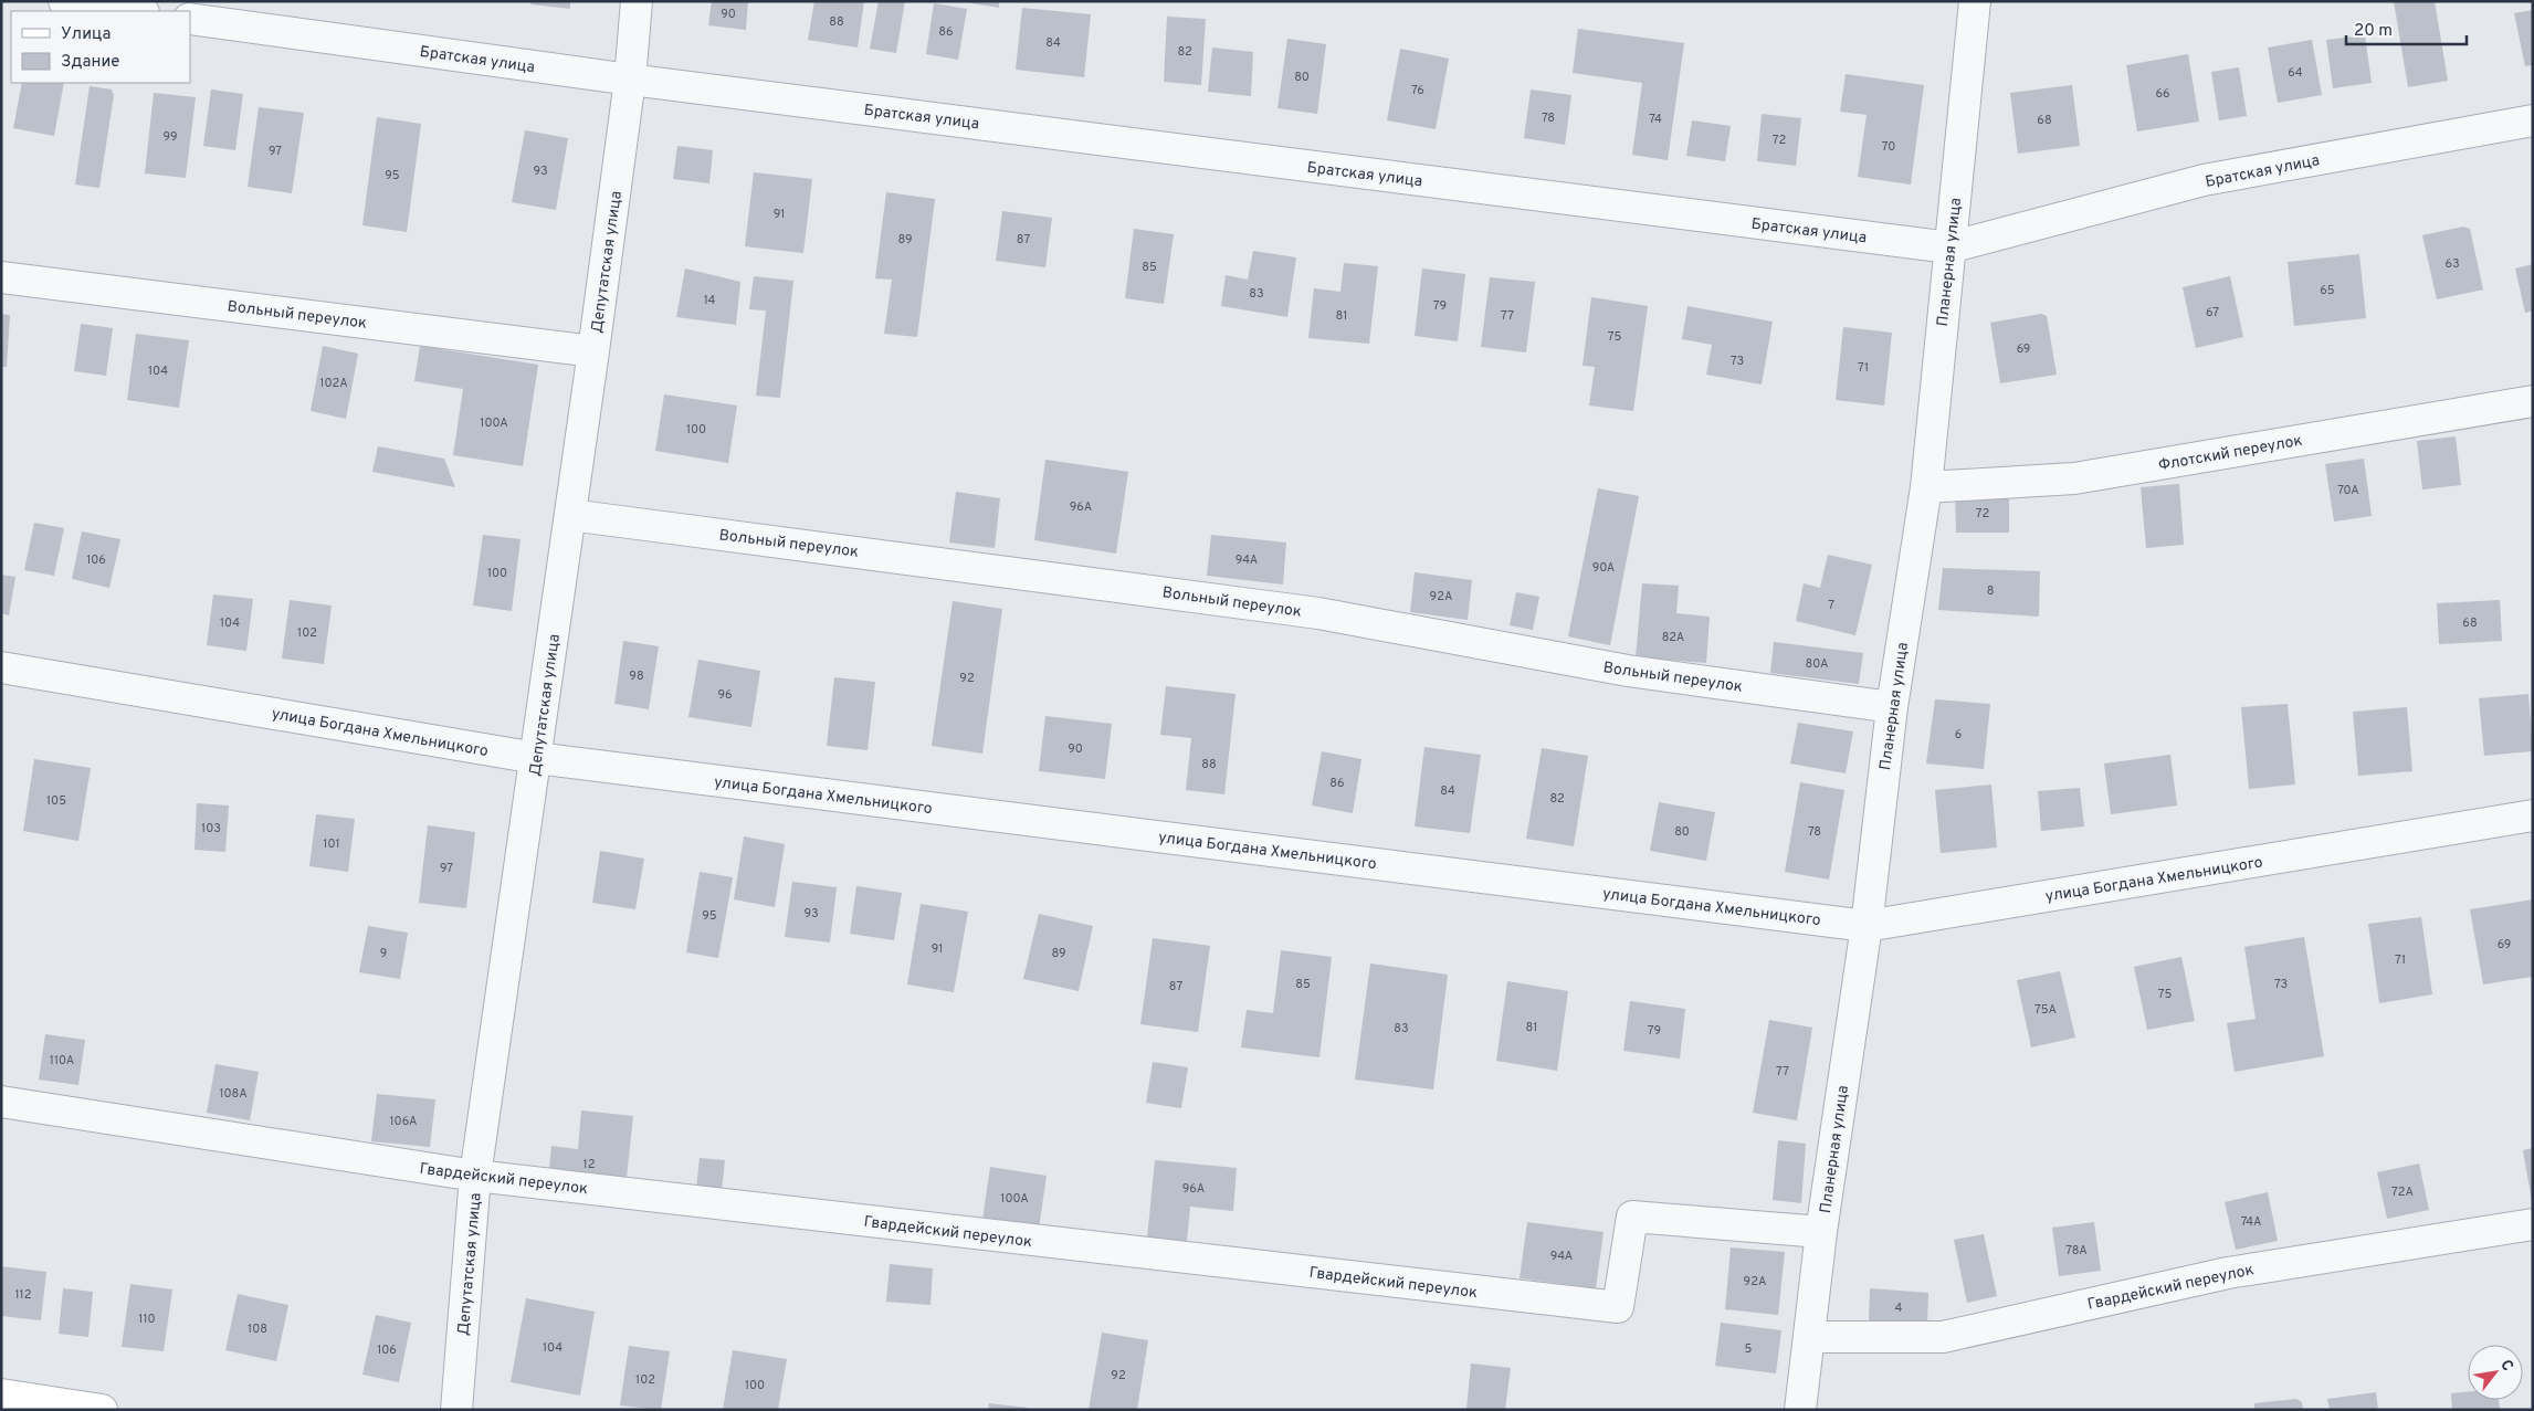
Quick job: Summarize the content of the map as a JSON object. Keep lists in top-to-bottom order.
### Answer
{
  "streets": {
    "street": [
      "Братская улица",
      "Депутатская улица",
      "Планерная улица",
      "Вольный переулок",
      "Флотский переулок",
      "улица Богдана Хмельницкого",
      "Гвардейский переулок"
    ]
  },
  "crossings": [
    ["Братская улица", "Депутатская улица"],
    ["Братская улица", "Планерная улица"],
    ["Депутатская улица", "Вольный переулок"],
    ["Депутатская улица", "улица Богдана Хмельницкого"],
    ["Депутатская улица", "Гвардейский переулок"],
    ["Планерная улица", "Вольный переулок"],
    ["Планерная улица", "Флотский переулок"],
    ["Планерная улица", "улица Богдана Хмельницкого"],
    ["Планерная улица", "Гвардейский переулок"]
  ],
  "house_numbers": [
    "90",
    "88",
    "86",
    "84",
    "82",
    "64",
    "80",
    "76",
    "66",
    "78",
    "74",
    "68",
    "99",
    "72",
    "70",
    "97",
    "93",
    "95",
    "91",
    "89",
    "87",
    "63",
    "85",
    "65",
    "83",
    "14",
    "79",
    "67",
    "81",
    "77",
    "75",
    "69",
    "73",
    "71",
    "104",
    "102А",
    "100А",
    "100",
    "70А",
    "96А",
    "72",
    "106",
    "94А",
    "90А",
    "100",
    "8",
    "92А",
    "7",
    "104",
    "68",
    "102",
    "82А",
    "80А",
    "98",
    "92",
    "96",
    "6",
    "90",
    "88",
    "86",
    "84",
    "82",
    "105",
    "103",
    "80",
    "78",
    "101",
    "97",
    "93",
    "95",
    "69",
    "91",
    "9",
    "89",
    "71",
    "85",
    "73",
    "87",
    "75",
    "75А",
    "81",
    "83",
    "79",
    "110А",
    "77",
    "108А",
    "106А",
    "12",
    "96А",
    "72А",
    "100А",
    "74А",
    "78А",
    "94А",
    "92А",
    "112",
    "4",
    "110",
    "108",
    "104",
    "5",
    "106",
    "92",
    "102",
    "100"
  ],
  "legend": ["Улица", "Здание"],
  "scale_bar": "20 m",
  "north": "top right"
}
